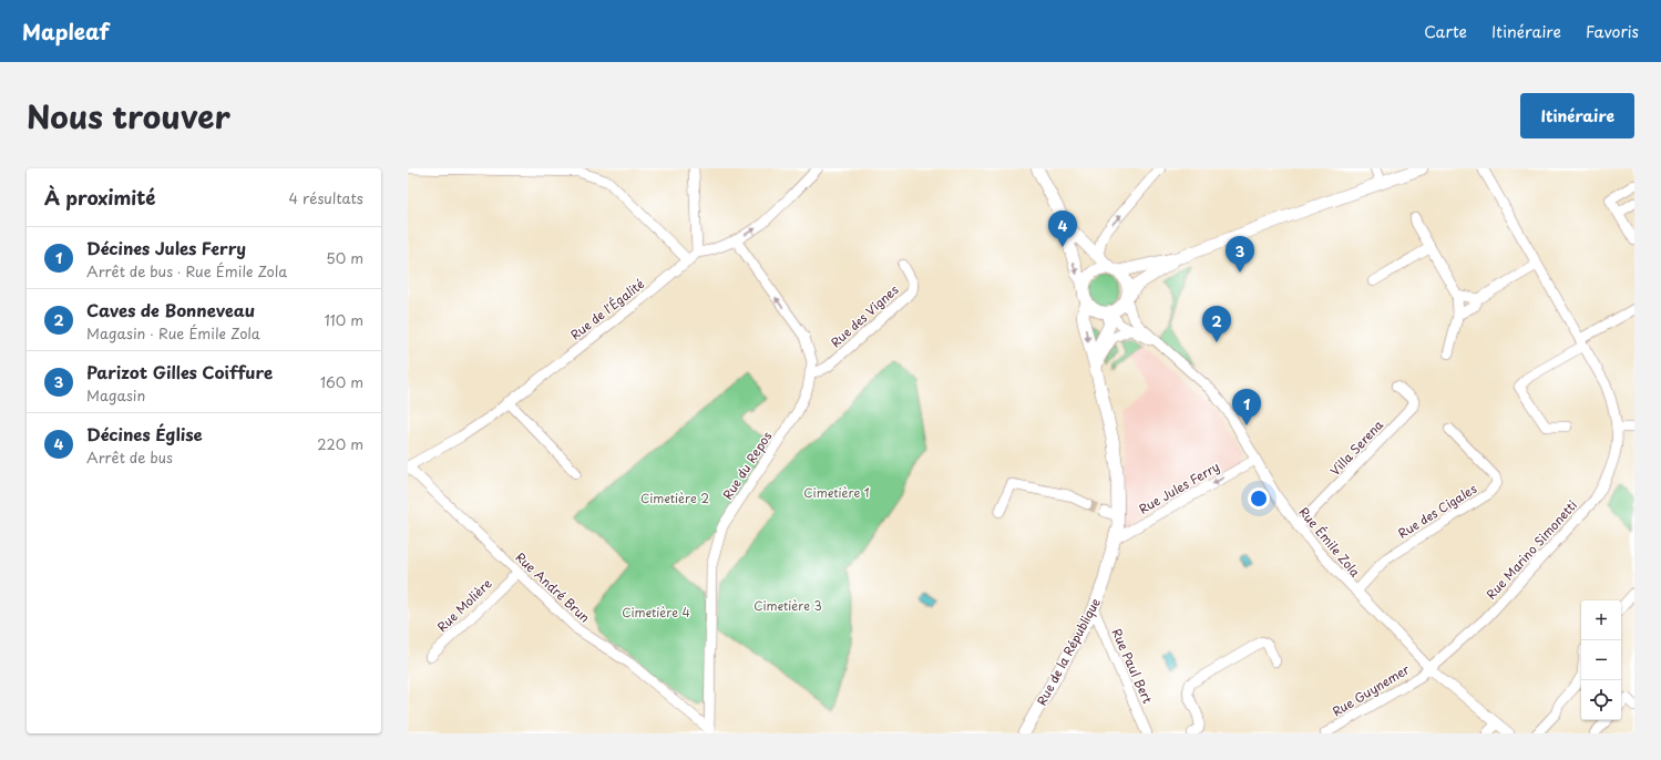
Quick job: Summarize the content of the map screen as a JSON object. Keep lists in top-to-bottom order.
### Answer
{
  "streets": {
    "street": [
      "Rue de l'Égalité",
      "Rue des Vignes",
      "Villa Serena",
      "Rue du Repos",
      "Rue Jules Ferry",
      "Rue des Cigales",
      "Rue Émile Zola",
      "Rue Marino Simonetti",
      "Rue André Brun",
      "Rue Molière",
      "Rue de la République",
      "Rue Paul Bert",
      "Rue Guynemer"
    ]
  },
  "crossings": [
    ["Rue de l'Égalité", "Rue André Brun"],
    ["Rue des Vignes", "Rue du Repos"],
    ["Villa Serena", "Rue Émile Zola"],
    ["Rue du Repos", "Rue André Brun"],
    ["Rue Jules Ferry", "Rue Émile Zola"],
    ["Rue Jules Ferry", "Rue de la République"],
    ["Rue des Cigales", "Rue Émile Zola"],
    ["Rue Émile Zola", "Rue Marino Simonetti"],
    ["Rue Émile Zola", "Rue de la République"],
    ["Rue Émile Zola", "Rue Guynemer"],
    ["Rue Marino Simonetti", "Rue Guynemer"],
    ["Rue André Brun", "Rue Molière"],
    ["Rue de la République", "Rue Paul Bert"]
  ],
  "one_way": ["Rue Jules Ferry"],
  "parks": [
    "Cimetière 1",
    "Cimetière 2",
    "Cimetière 3",
    "Cimetière 4"
  ],
  "page": {
    "header": "Mapleaf",
    "nav": ["Carte", "Itinéraire", "Favoris"],
    "title": "Nous trouver",
    "buttons": "Itinéraire",
    "heading": ["À proximité", "4 résultats"],
    "pins": [
      "4",
      "3",
      "2",
      "1"
    ],
    "list": [
      {
        "mark": "1",
        "name": "Décines Jules Ferry",
        "note": "Arrêt de bus · Rue Émile Zola",
        "value": "50 m"
      },
      {
        "mark": "2",
        "name": "Caves de Bonneveau",
        "note": "Magasin · Rue Émile Zola",
        "value": "110 m"
      },
      {
        "mark": "3",
        "name": "Parizot Gilles Coiffure",
        "note": "Magasin",
        "value": "160 m"
      },
      {
        "mark": "4",
        "name": "Décines Église",
        "note": "Arrêt de bus",
        "value": "220 m"
      }
    ],
    "map_buttons": ["+", "−"]
  }
}
